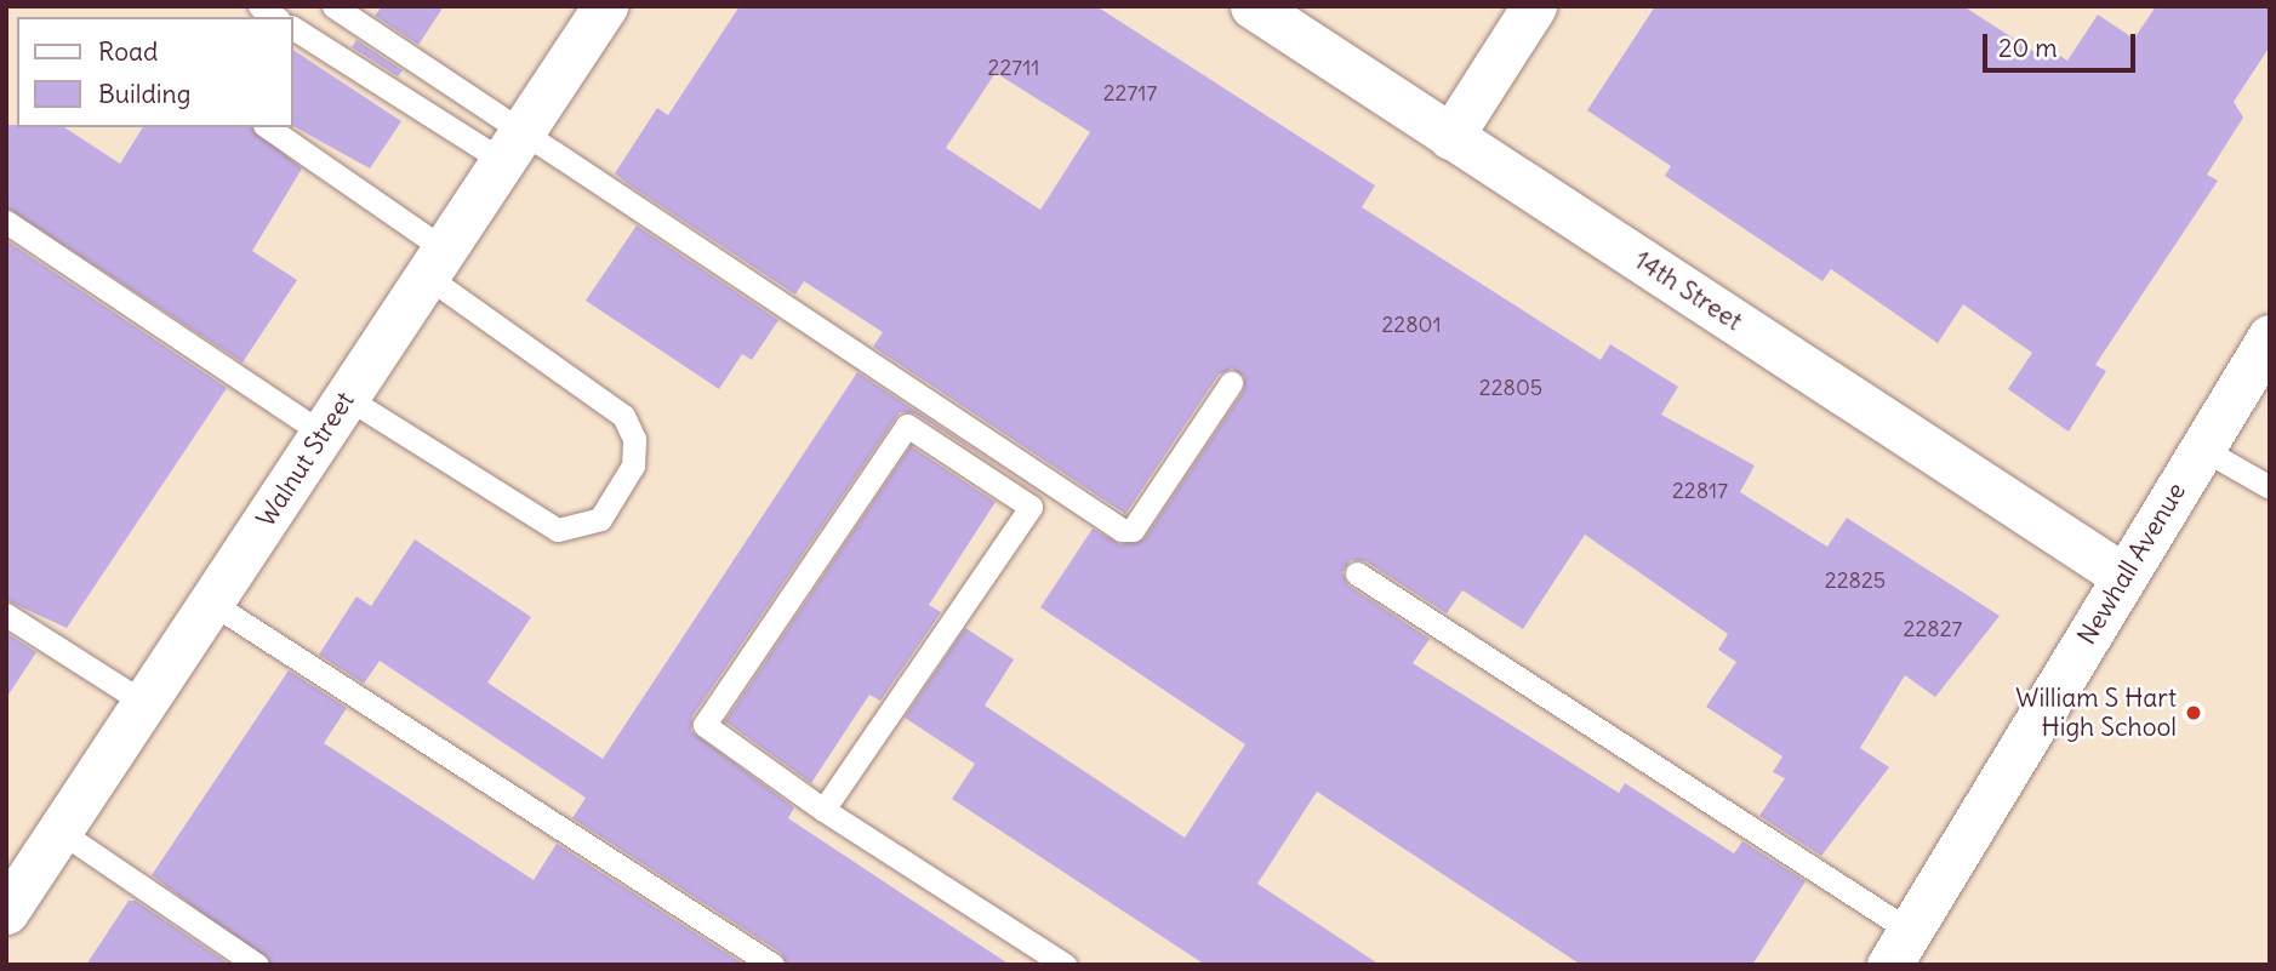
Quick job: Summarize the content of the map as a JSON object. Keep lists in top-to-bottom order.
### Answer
{
  "streets": {
    "street": ["14th Street", "Walnut Street", "Newhall Avenue"]
  },
  "crossings": [
    ["14th Street", "Newhall Avenue"]
  ],
  "places": ["William S Hart High School"],
  "house_numbers": [
    "22711",
    "22717",
    "22801",
    "22805",
    "22817",
    "22825",
    "22827"
  ],
  "legend": ["Road", "Building"],
  "scale_bar": "20 m"
}
